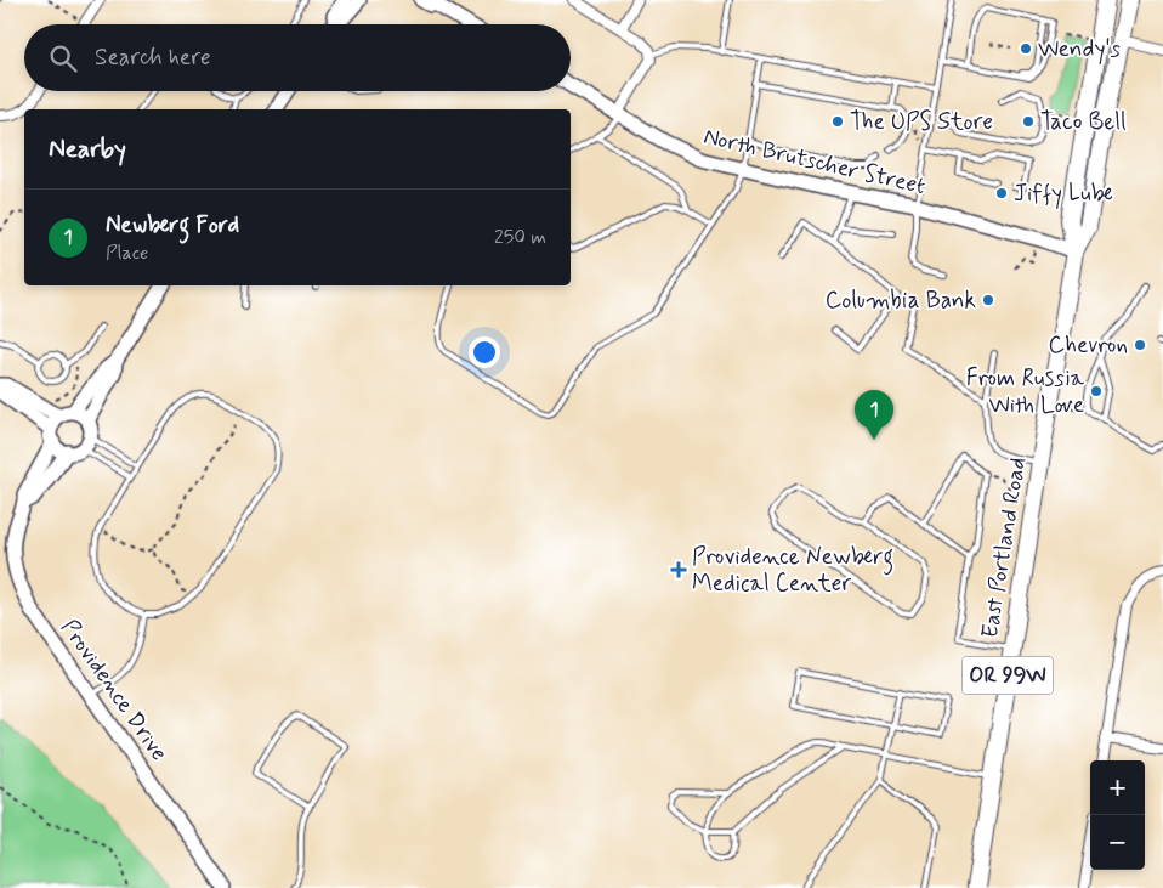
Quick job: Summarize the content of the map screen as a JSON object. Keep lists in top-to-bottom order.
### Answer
{
  "streets": {
    "highway": ["East Portland Road", "OR 99W"],
    "street": ["North Brutscher Street", "Providence Drive"]
  },
  "crossings": [
    ["North Brutscher Street", "East Portland Road"]
  ],
  "places": {
    "other": [
      "Wendy's",
      "The UPS Store",
      "Taco Bell",
      "Jiffy Lube",
      "Columbia Bank",
      "Chevron",
      "From Russia With Love"
    ],
    "health": ["Providence Newberg Medical Center"]
  },
  "page": {
    "search": "Search here",
    "heading": "Nearby",
    "list": [
      {
        "mark": "1",
        "name": "Newberg Ford",
        "note": "Place",
        "value": "250 m"
      }
    ],
    "pins": "1",
    "map_buttons": ["+", "−"]
  }
}
